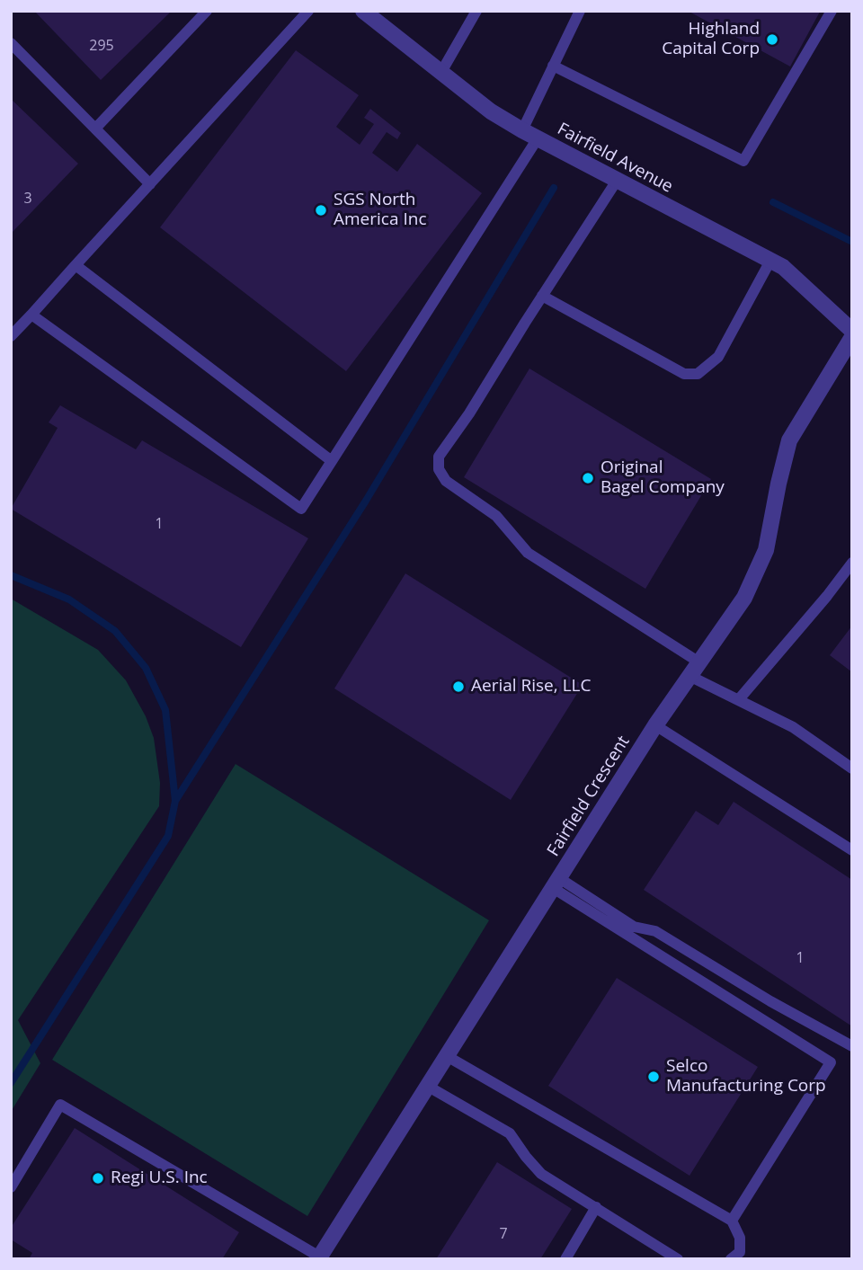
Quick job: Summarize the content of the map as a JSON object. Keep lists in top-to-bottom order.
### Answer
{
  "streets": {
    "street": ["Fairfield Avenue", "Fairfield Crescent"]
  },
  "places": [
    "Highland Capital Corp",
    "SGS North America Inc",
    "Original Bagel Company",
    "Aerial Rise, LLC",
    "Selco Manufacturing Corp",
    "Regi U.S. Inc"
  ],
  "house_numbers": [
    "295",
    "3",
    "1",
    "1",
    "7"
  ]
}
